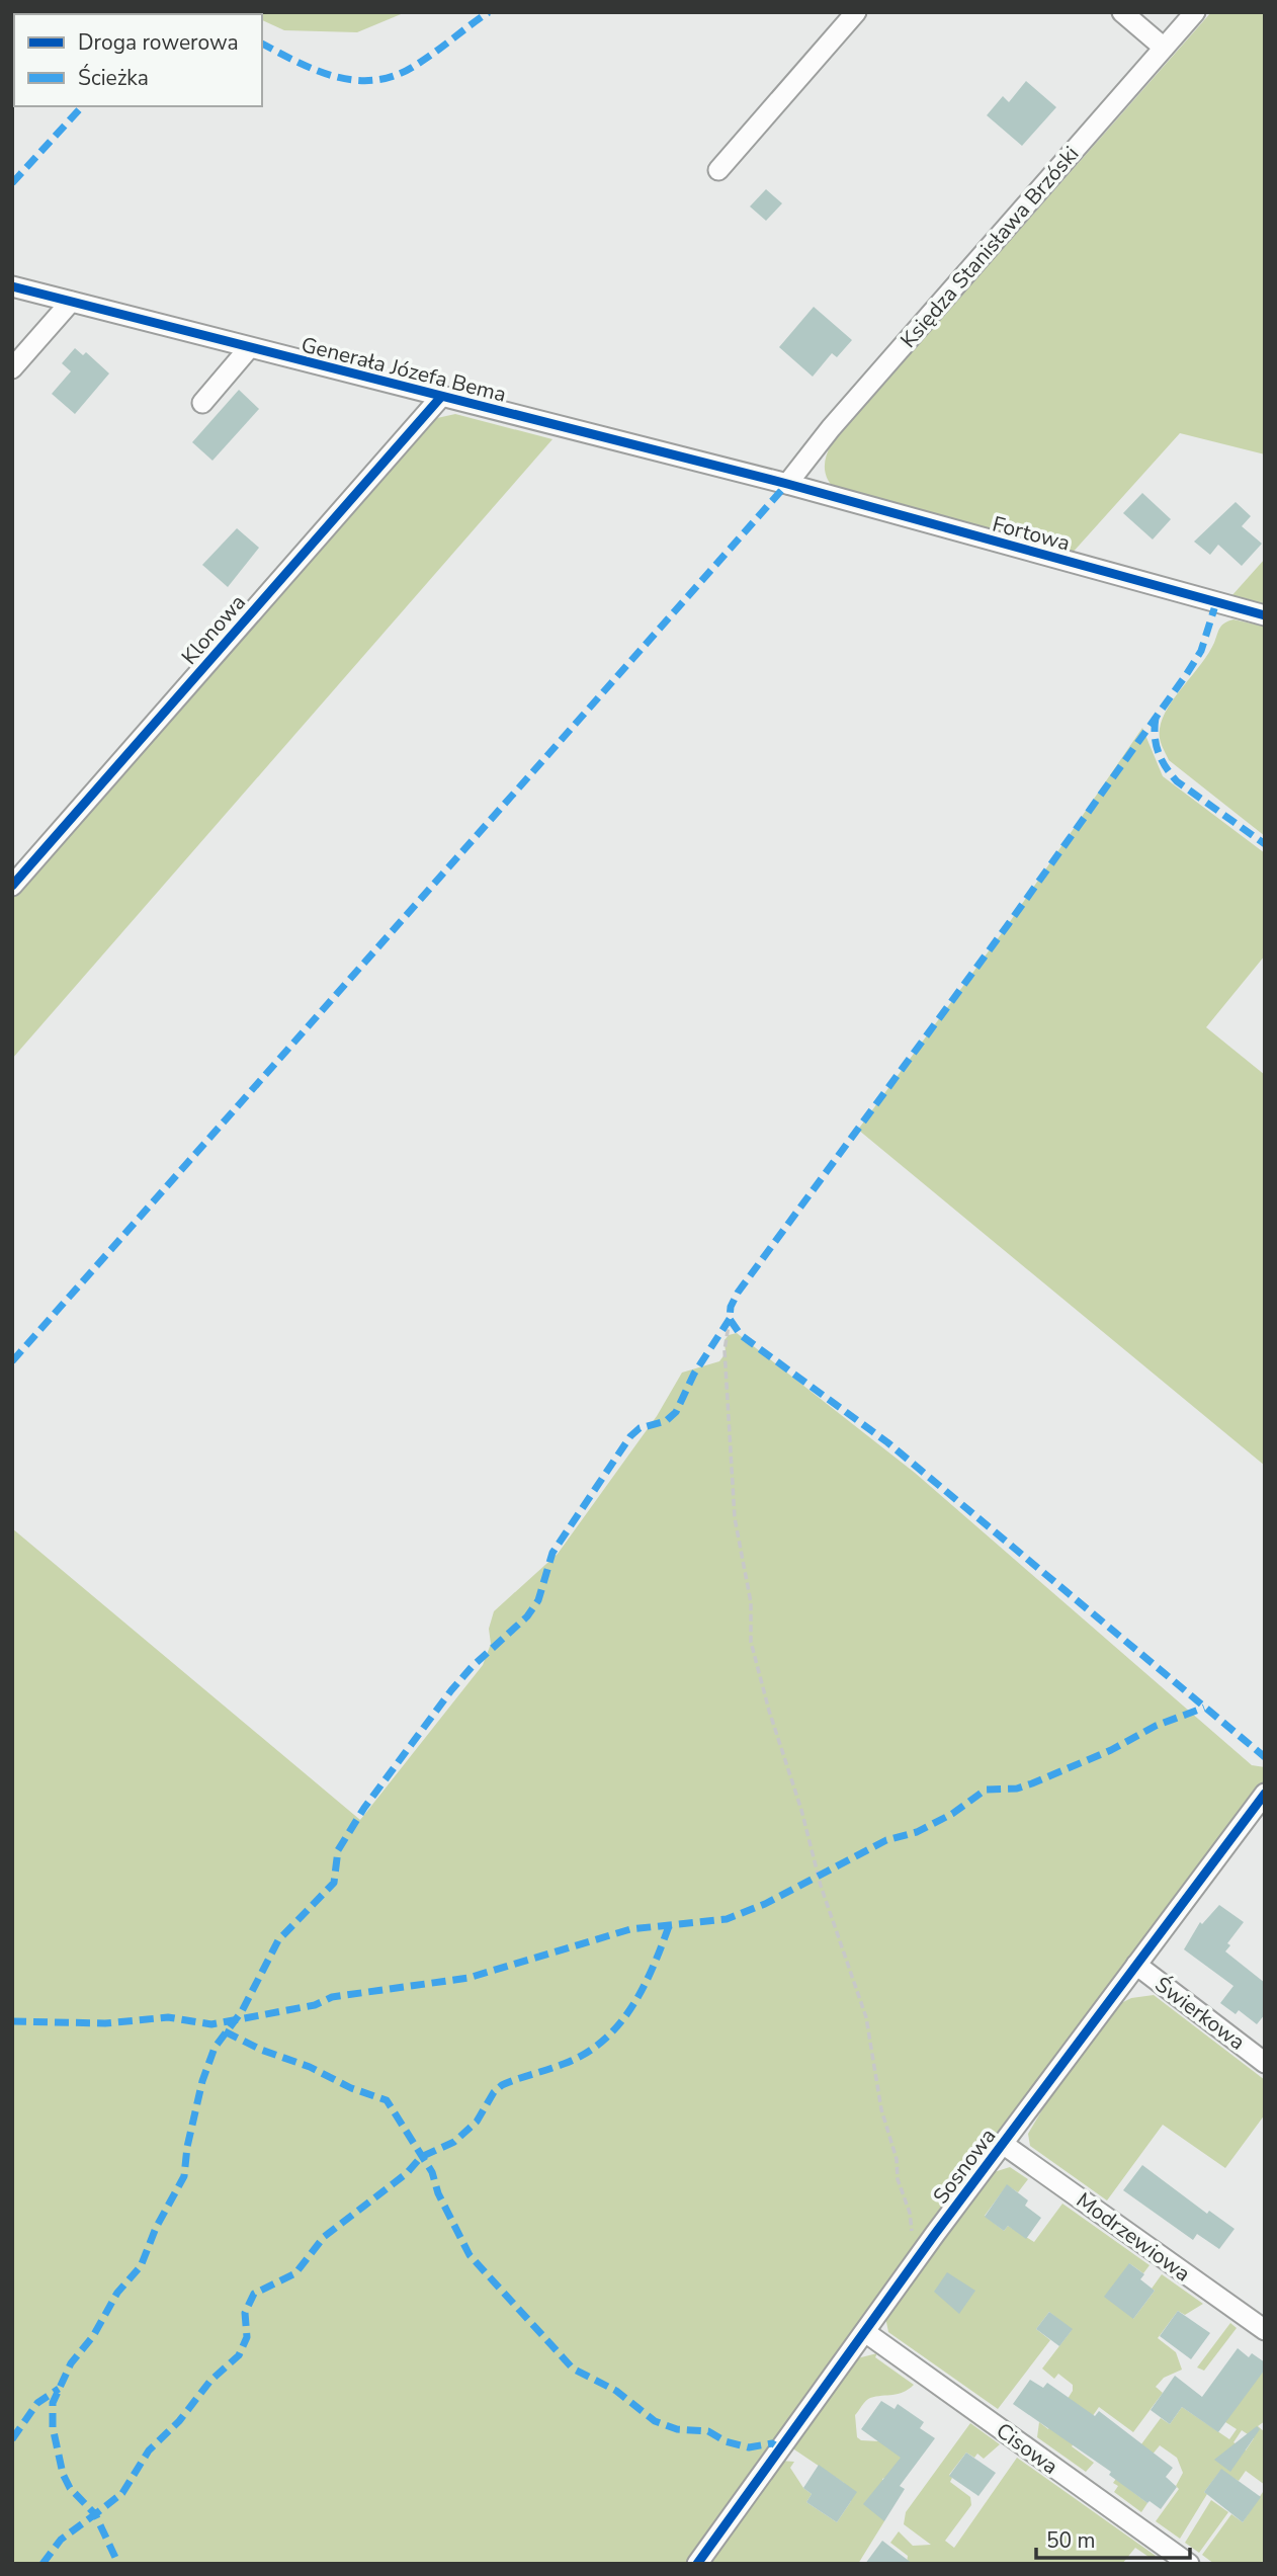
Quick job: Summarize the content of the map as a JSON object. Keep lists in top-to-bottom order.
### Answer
{
  "streets": {
    "street": [
      "Księdza Stanisława Brzóski",
      "Generała Józefa Bema",
      "Fortowa",
      "Klonowa",
      "Świerkowa",
      "Sosnowa",
      "Modrzewiowa",
      "Cisowa"
    ]
  },
  "crossings": [
    ["Księdza Stanisława Brzóski", "Generała Józefa Bema"],
    ["Księdza Stanisława Brzóski", "Fortowa"],
    ["Generała Józefa Bema", "Fortowa"],
    ["Generała Józefa Bema", "Klonowa"],
    ["Świerkowa", "Sosnowa"],
    ["Sosnowa", "Modrzewiowa"],
    ["Sosnowa", "Cisowa"]
  ],
  "legend": ["Droga rowerowa", "Ścieżka"],
  "scale_bar": "50 m"
}
